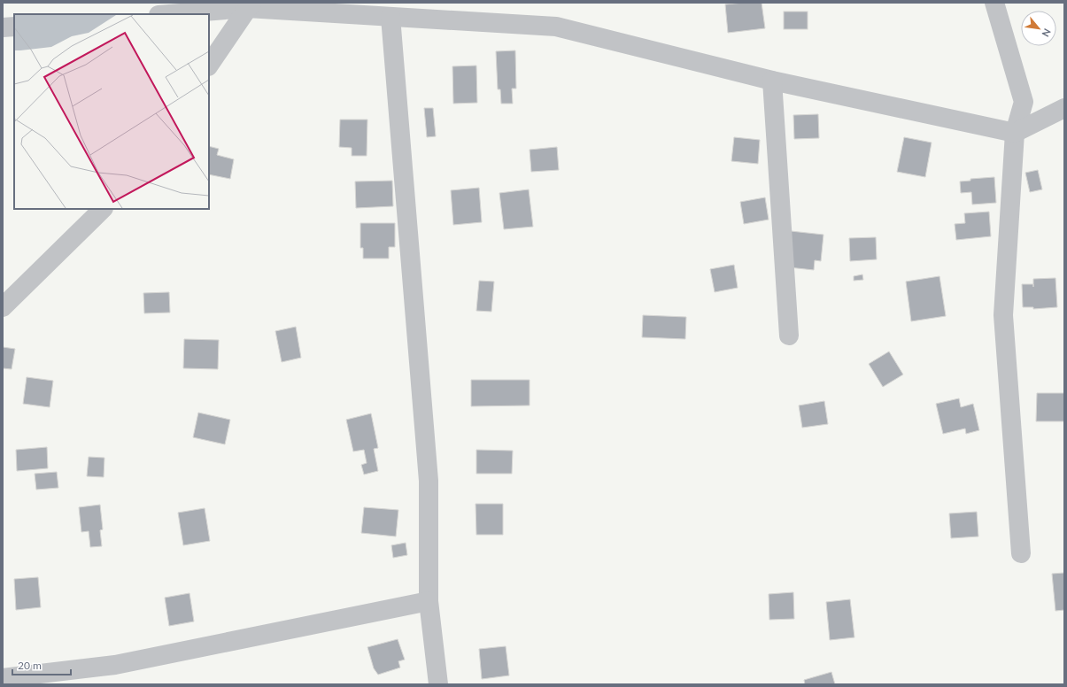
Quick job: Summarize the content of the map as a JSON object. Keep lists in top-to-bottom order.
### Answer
{
  "scale_bar": "20 m",
  "north": "bottom right"
}
